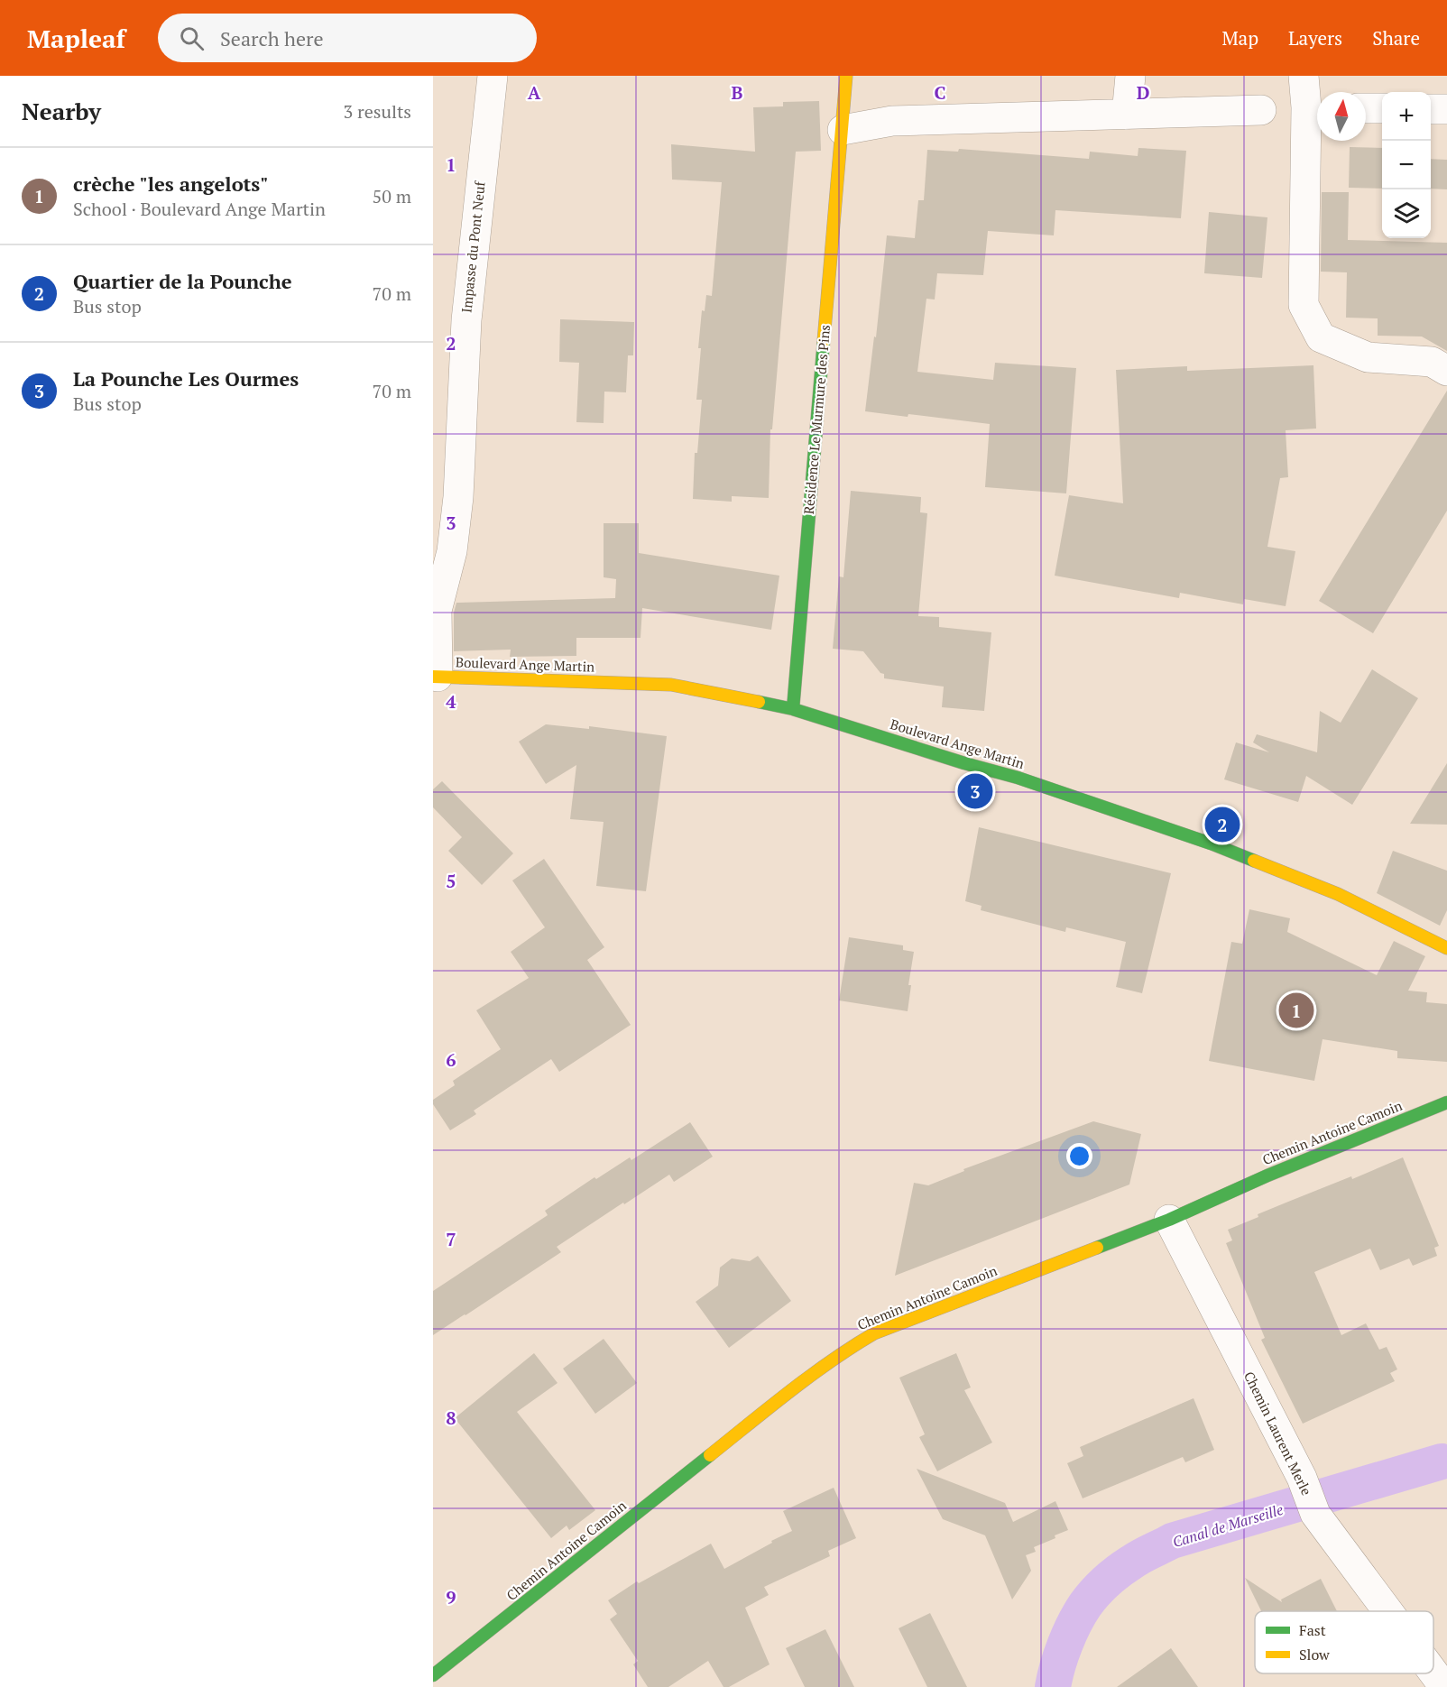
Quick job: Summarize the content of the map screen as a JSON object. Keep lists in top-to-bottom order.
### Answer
{
  "streets": {
    "street": [
      "Impasse du Pont Neuf",
      "Résidence Le Murmure des Pins",
      "Boulevard Ange Martin",
      "Chemin Antoine Camoin",
      "Chemin Laurent Merle"
    ]
  },
  "crossings": [
    ["Impasse du Pont Neuf", "Boulevard Ange Martin"],
    ["Résidence Le Murmure des Pins", "Boulevard Ange Martin"],
    ["Chemin Antoine Camoin", "Chemin Laurent Merle"]
  ],
  "water": ["Canal de Marseille"],
  "legend": ["Fast", "Slow"],
  "north": "top",
  "page": {
    "header": "Mapleaf",
    "search": "Search here",
    "nav": ["Map", "Layers", "Share"],
    "heading": ["Nearby", "3 results"],
    "map_buttons": ["+", "−"],
    "list": [
      {
        "mark": "1",
        "name": "crèche \"les angelots\"",
        "note": "School · Boulevard Ange Martin",
        "value": "50 m"
      },
      {
        "mark": "2",
        "name": "Quartier de la Pounche",
        "note": "Bus stop",
        "value": "70 m"
      },
      {
        "mark": "3",
        "name": "La Pounche Les Ourmes",
        "note": "Bus stop",
        "value": "70 m"
      }
    ],
    "pins": ["3", "2", "1"]
  },
  "grid": {
    "columns": [
      "A",
      "B",
      "C",
      "D"
    ],
    "rows": [
      "1",
      "2",
      "3",
      "4",
      "5",
      "6",
      "7",
      "8",
      "9"
    ]
  }
}
